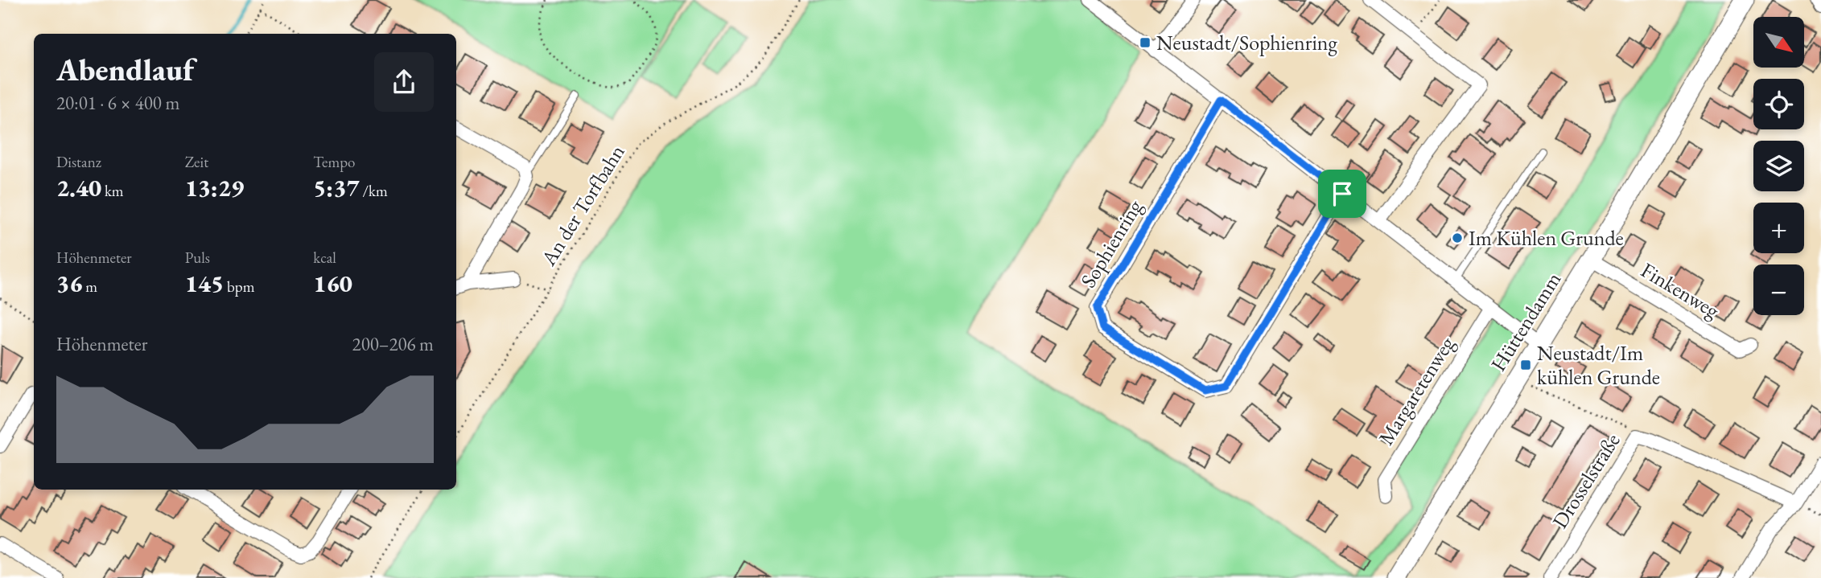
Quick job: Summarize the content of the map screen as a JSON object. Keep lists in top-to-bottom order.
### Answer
{
  "streets": {
    "street": [
      "Sophienring",
      "Finkenweg",
      "Hüttendamm",
      "Margaretenweg",
      "Drosselstraße"
    ],
    "path": ["An der Torfbahn"]
  },
  "crossings": [
    ["Finkenweg", "Hüttendamm"]
  ],
  "places": {
    "transit": ["Neustadt/Sophienring", "Neustadt/Im kühlen Grunde"],
    "other": ["Im Kühlen Grunde"]
  },
  "north": "bottom right",
  "page": {
    "map_buttons": ["+", "−"],
    "heading": ["Abendlauf", "20:01 · 6 × 400 m"],
    "stats": [
      ["Distanz", "2.40 km"],
      ["Zeit", "13:29"],
      ["Tempo", "5:37 /km"],
      ["Höhenmeter", "36 m"],
      ["Puls", "145 bpm"],
      ["kcal", "160"]
    ],
    "chart": ["Höhenmeter", "200–206 m"]
  }
}
